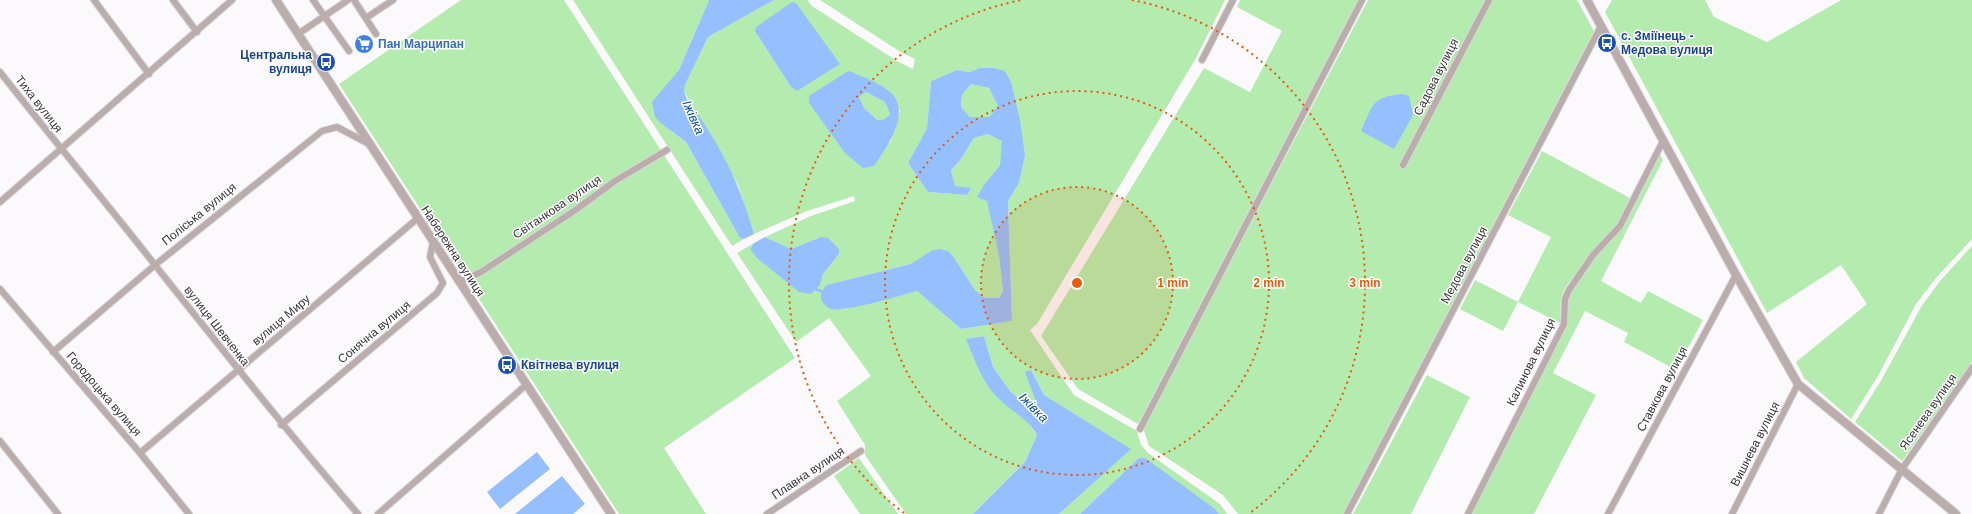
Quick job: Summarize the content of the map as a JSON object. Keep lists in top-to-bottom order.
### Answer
{
  "streets": {
    "street": [
      "Садова вулиця",
      "Тиха вулиця",
      "Світанкова вулиця",
      "Поліська вулиця",
      "Набережна вулиця",
      "Медова вулиця",
      "вулиця Миру",
      "вулиця Шевченка",
      "Сонячна вулиця",
      "Калинова вулиця",
      "Ставкова вулиця",
      "Городоцька вулиця",
      "Ясенева вулиця",
      "Вишнева вулиця",
      "Плавна вулиця"
    ]
  },
  "crossings": [
    ["Тиха вулиця", "вулиця Шевченка"],
    ["Світанкова вулиця", "Набережна вулиця"],
    ["Поліська вулиця", "Набережна вулиця"],
    ["Поліська вулиця", "вулиця Шевченка"],
    ["Поліська вулиця", "Городоцька вулиця"],
    ["Набережна вулиця", "вулиця Миру"],
    ["Набережна вулиця", "Сонячна вулиця"],
    ["вулиця Миру", "вулиця Шевченка"],
    ["вулиця Миру", "Городоцька вулиця"],
    ["вулиця Шевченка", "Сонячна вулиця"]
  ],
  "water": ["Іжівка"],
  "places": {
    "bus stop": ["с. Зміїнець - Медова вулиця", "Центральна вулиця", "Квітнева вулиця"],
    "supermarket": ["Пан Марципан"]
  },
  "rings": ["1 min", "2 min", "3 min"]
}
